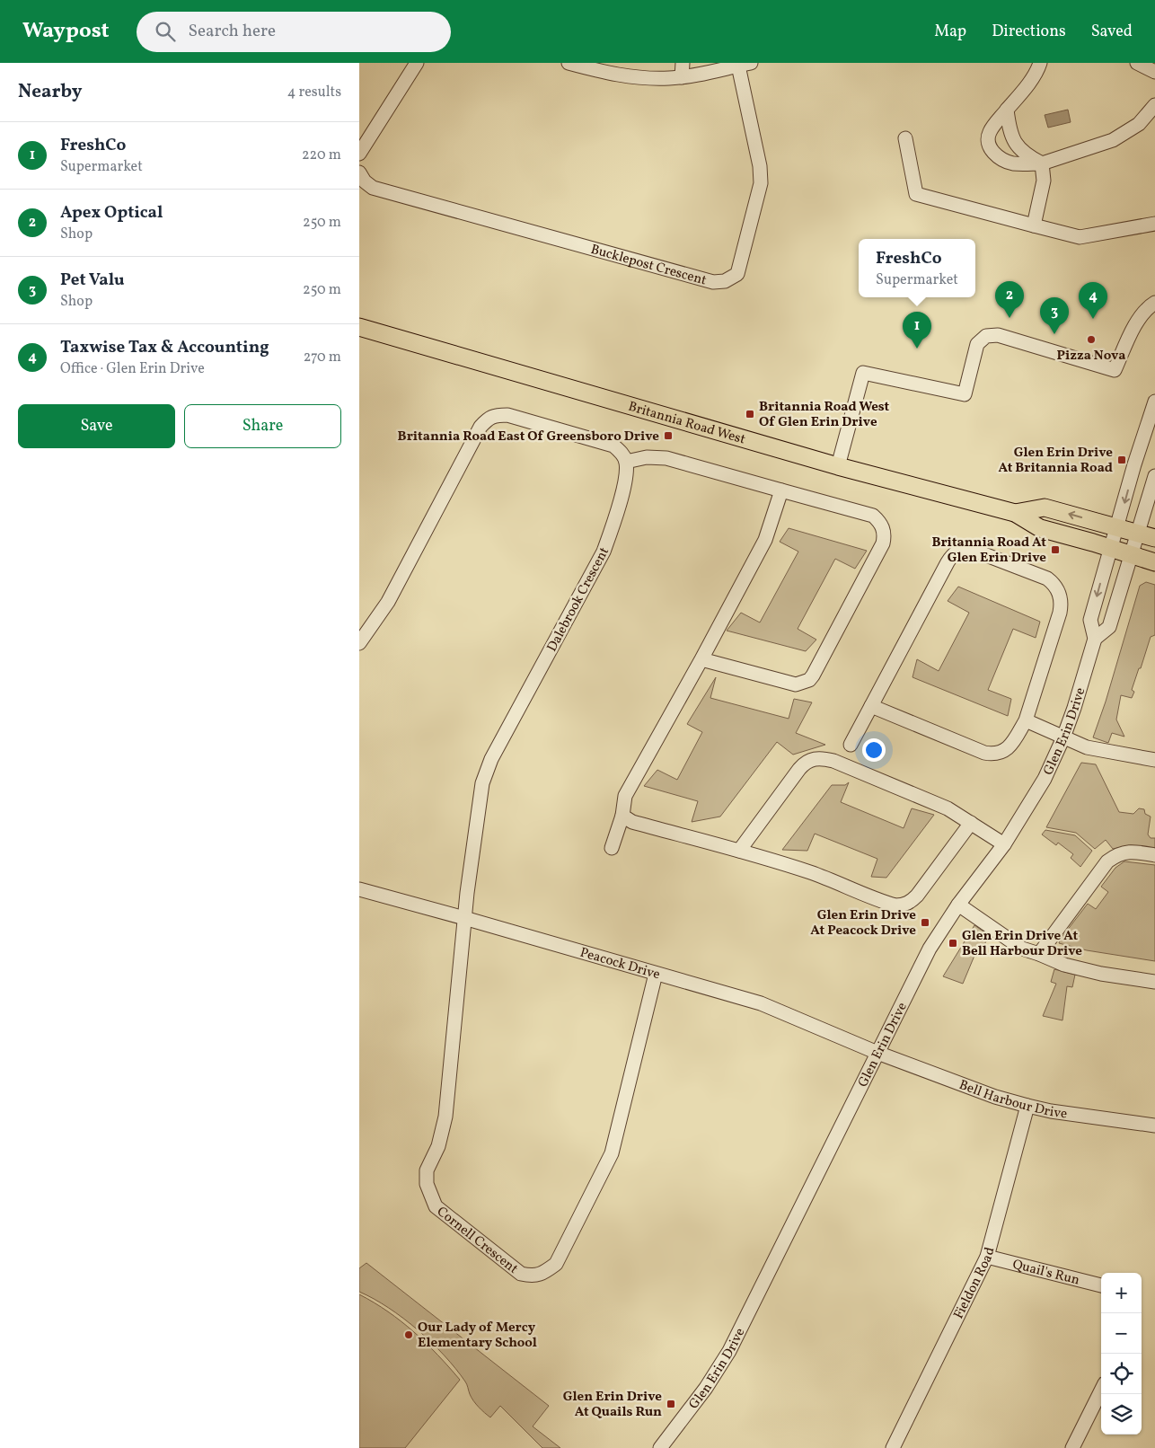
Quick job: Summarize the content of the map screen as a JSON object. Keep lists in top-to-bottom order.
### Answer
{
  "streets": {
    "main road": ["Britannia Road West"],
    "street": [
      "Bucklepost Crescent",
      "Dalebrook Crescent",
      "Glen Erin Drive",
      "Peacock Drive",
      "Bell Harbour Drive",
      "Cornell Crescent",
      "Quail's Run",
      "Fieldon Road"
    ]
  },
  "crossings": [
    ["Britannia Road West", "Glen Erin Drive"],
    ["Dalebrook Crescent", "Peacock Drive"],
    ["Dalebrook Crescent", "Cornell Crescent"],
    ["Glen Erin Drive", "Peacock Drive"],
    ["Glen Erin Drive", "Bell Harbour Drive"],
    ["Peacock Drive", "Bell Harbour Drive"],
    ["Peacock Drive", "Cornell Crescent"],
    ["Bell Harbour Drive", "Fieldon Road"],
    ["Quail's Run", "Fieldon Road"]
  ],
  "places": {
    "other": ["Pizza Nova", "Our Lady of Mercy Elementary School"],
    "transit": [
      "Britannia Road West Of Glen Erin Drive",
      "Britannia Road East Of Greensboro Drive",
      "Glen Erin Drive At Britannia Road",
      "Britannia Road At Glen Erin Drive",
      "Glen Erin Drive At Peacock Drive",
      "Glen Erin Drive At Bell Harbour Drive",
      "Glen Erin Drive At Quails Run"
    ]
  },
  "page": {
    "header": "Waypost",
    "search": "Search here",
    "nav": ["Map", "Directions", "Saved"],
    "heading": ["Nearby", "4 results"],
    "list": [
      {
        "mark": "1",
        "name": "FreshCo",
        "note": "Supermarket",
        "value": "220 m"
      },
      {
        "mark": "2",
        "name": "Apex Optical",
        "note": "Shop",
        "value": "250 m"
      },
      {
        "mark": "3",
        "name": "Pet Valu",
        "note": "Shop",
        "value": "250 m"
      },
      {
        "mark": "4",
        "name": "Taxwise Tax & Accounting",
        "note": "Office · Glen Erin Drive",
        "value": "270 m"
      }
    ],
    "popup": ["FreshCo", "Supermarket"],
    "pins": [
      "2",
      "4",
      "3",
      "1"
    ],
    "buttons": ["Save", "Share"],
    "map_buttons": ["+", "−"]
  }
}
